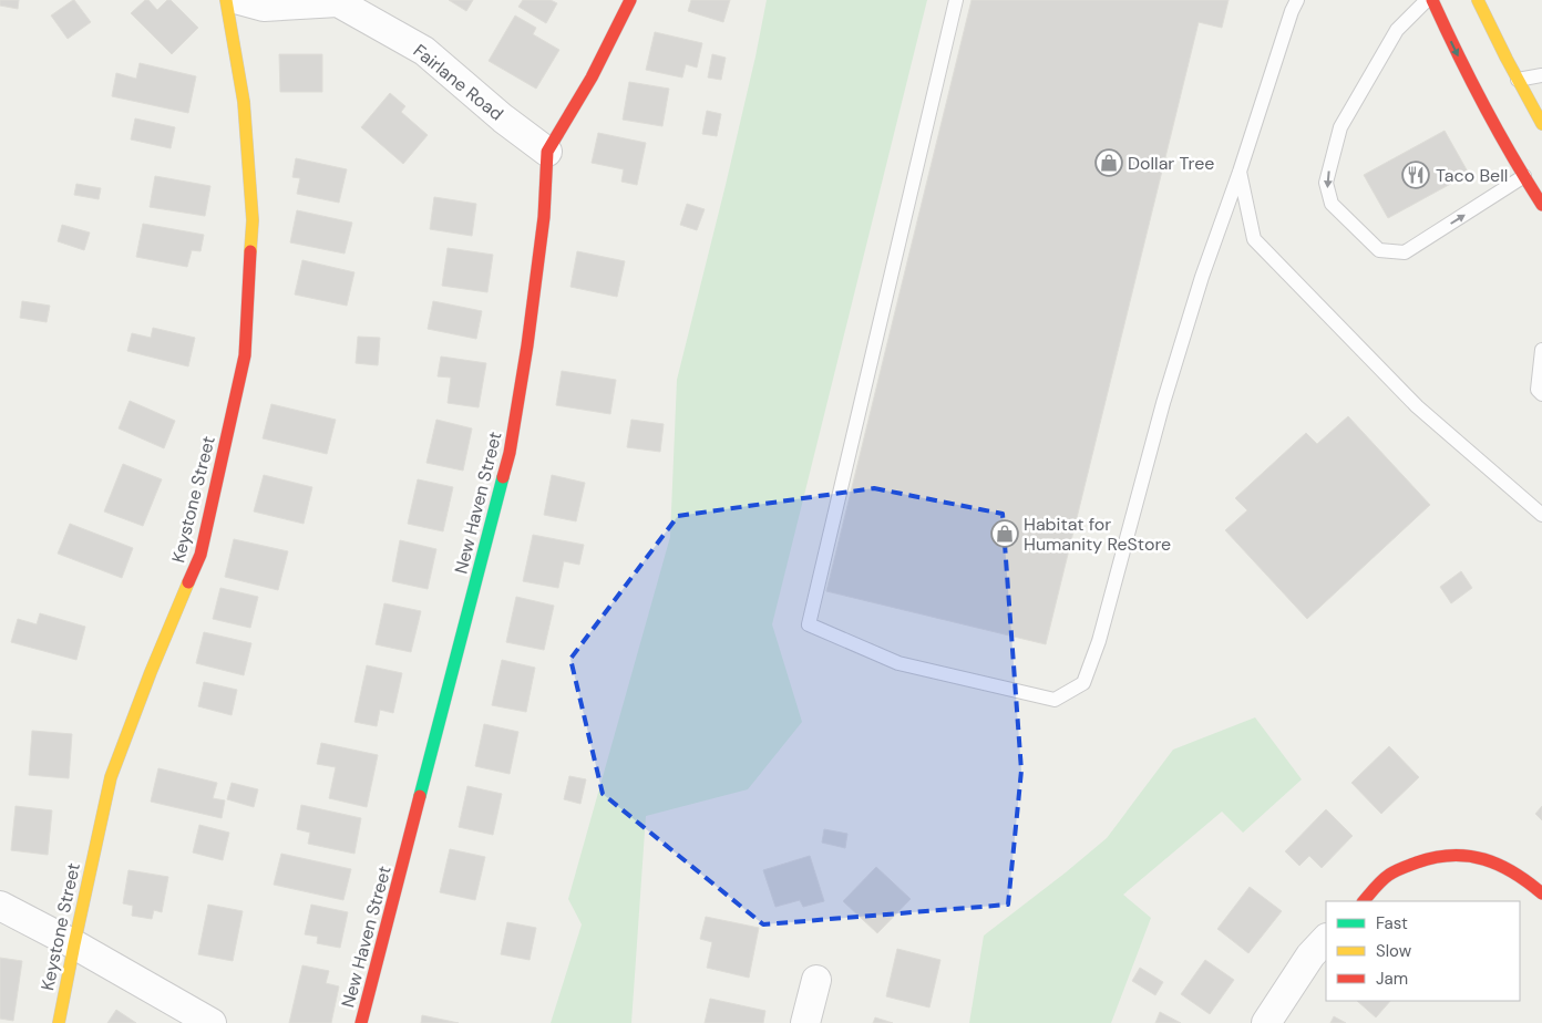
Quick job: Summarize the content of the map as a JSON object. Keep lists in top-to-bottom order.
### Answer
{
  "streets": {
    "main road": ["Keystone Street", "New Haven Street"],
    "street": ["Fairlane Road"]
  },
  "crossings": [
    ["Fairlane Road", "New Haven Street"]
  ],
  "places": {
    "shop": ["Dollar Tree", "Habitat for Humanity ReStore"],
    "restaurant": ["Taco Bell"]
  },
  "legend": ["Fast", "Slow", "Jam"]
}
